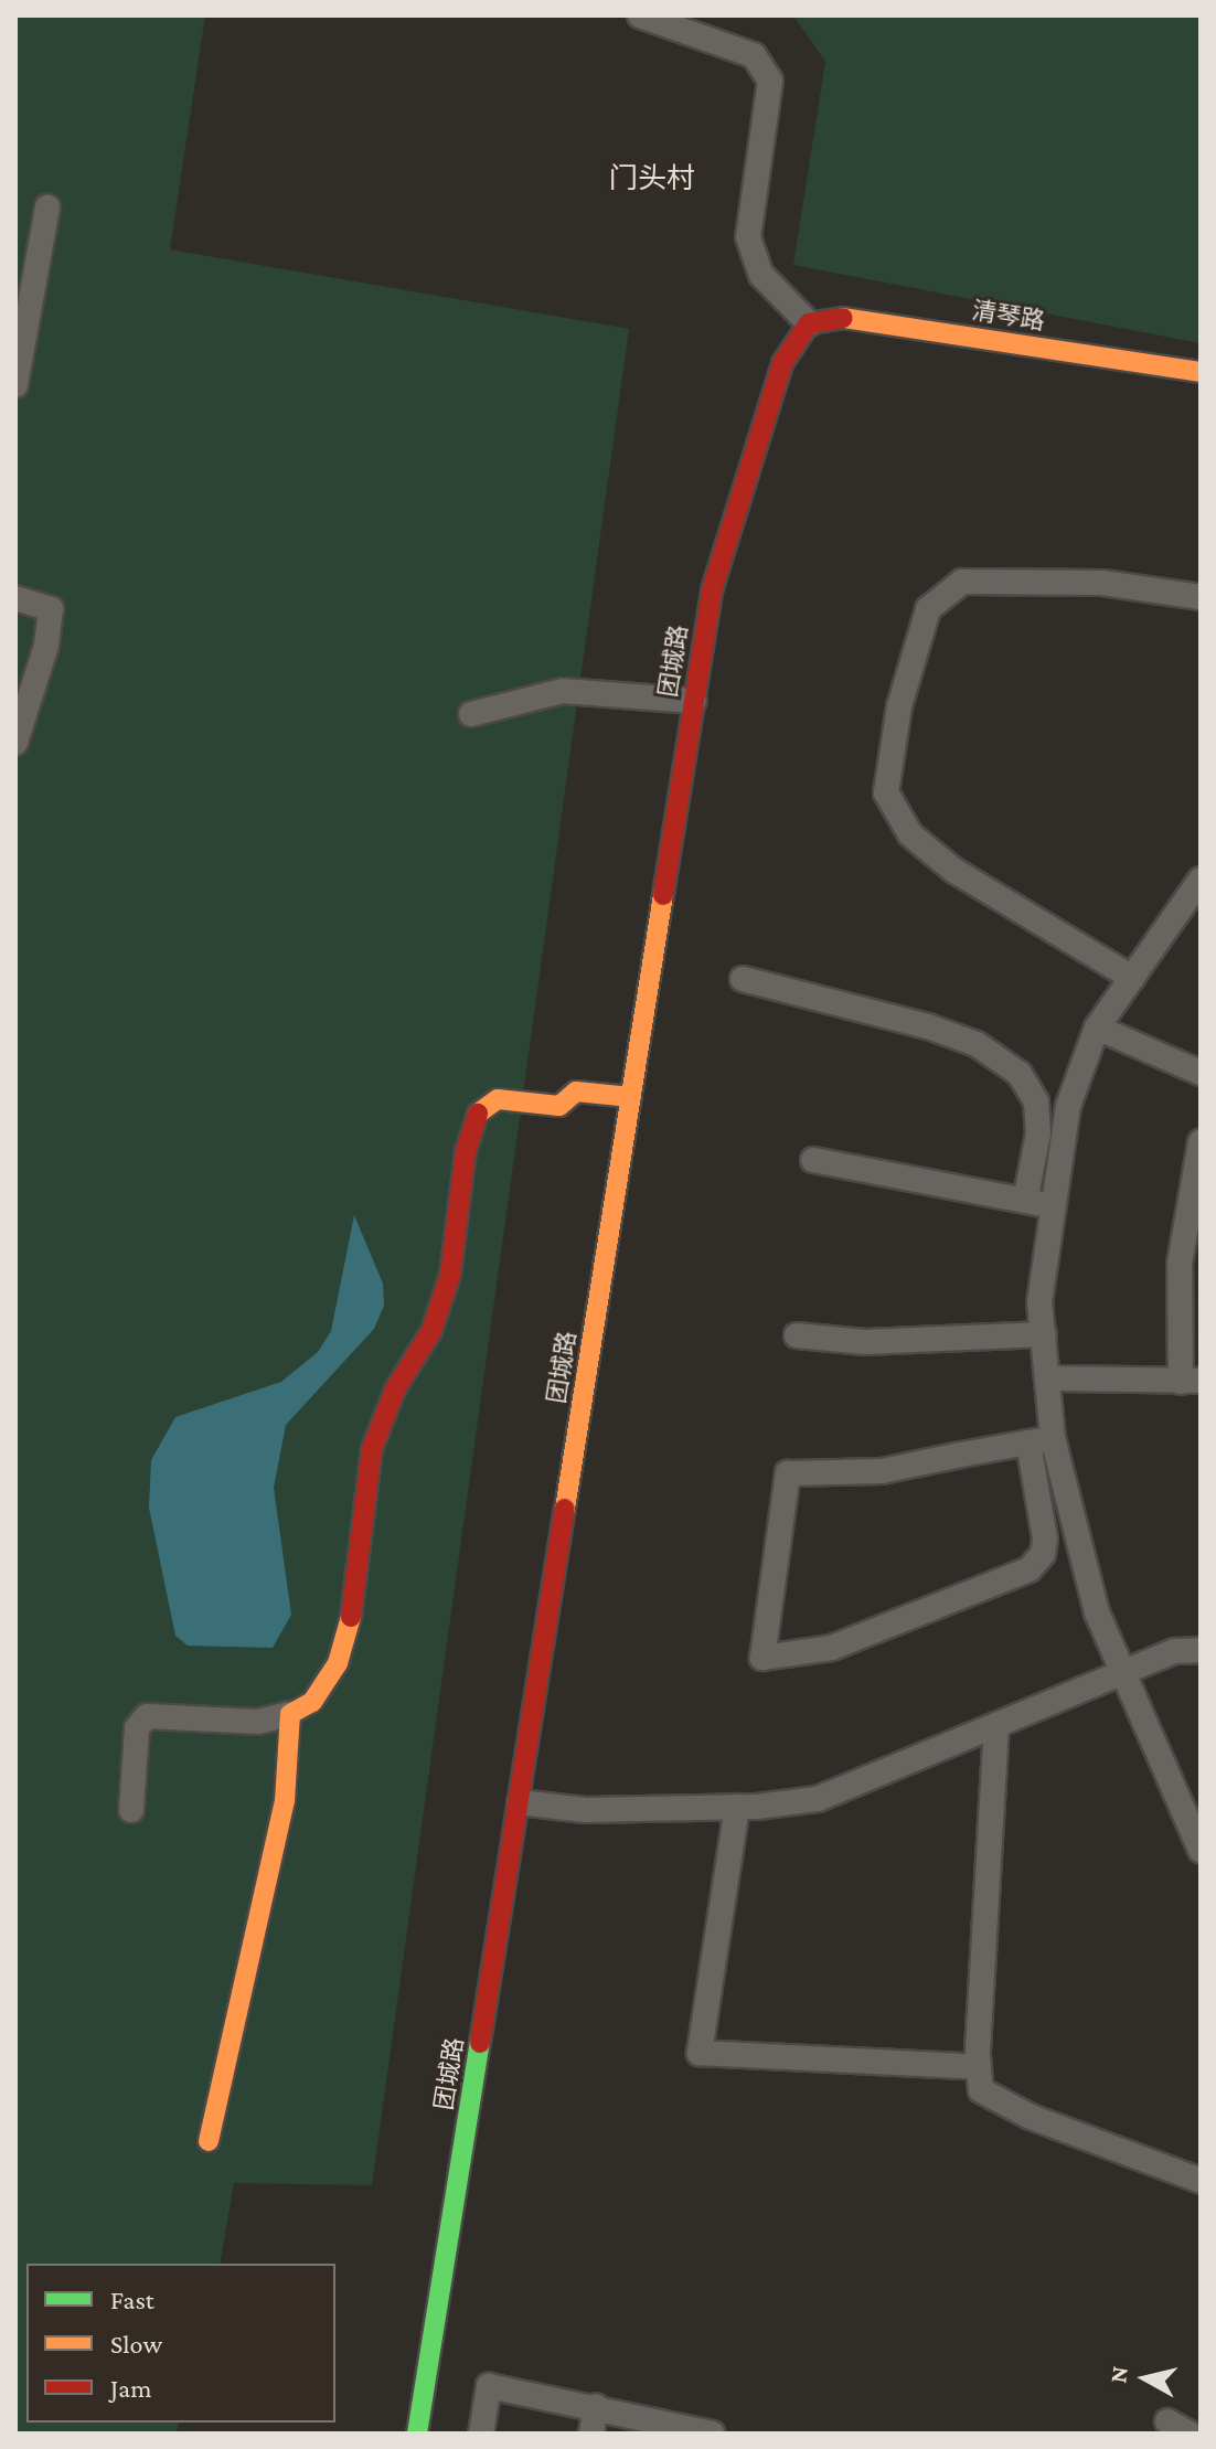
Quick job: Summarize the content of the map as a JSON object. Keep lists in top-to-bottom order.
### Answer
{
  "streets": {
    "street": ["清琴路", "团城路"]
  },
  "crossings": [
    ["清琴路", "团城路"]
  ],
  "districts": ["门头村"],
  "legend": ["Fast", "Slow", "Jam"],
  "north": "left"
}
